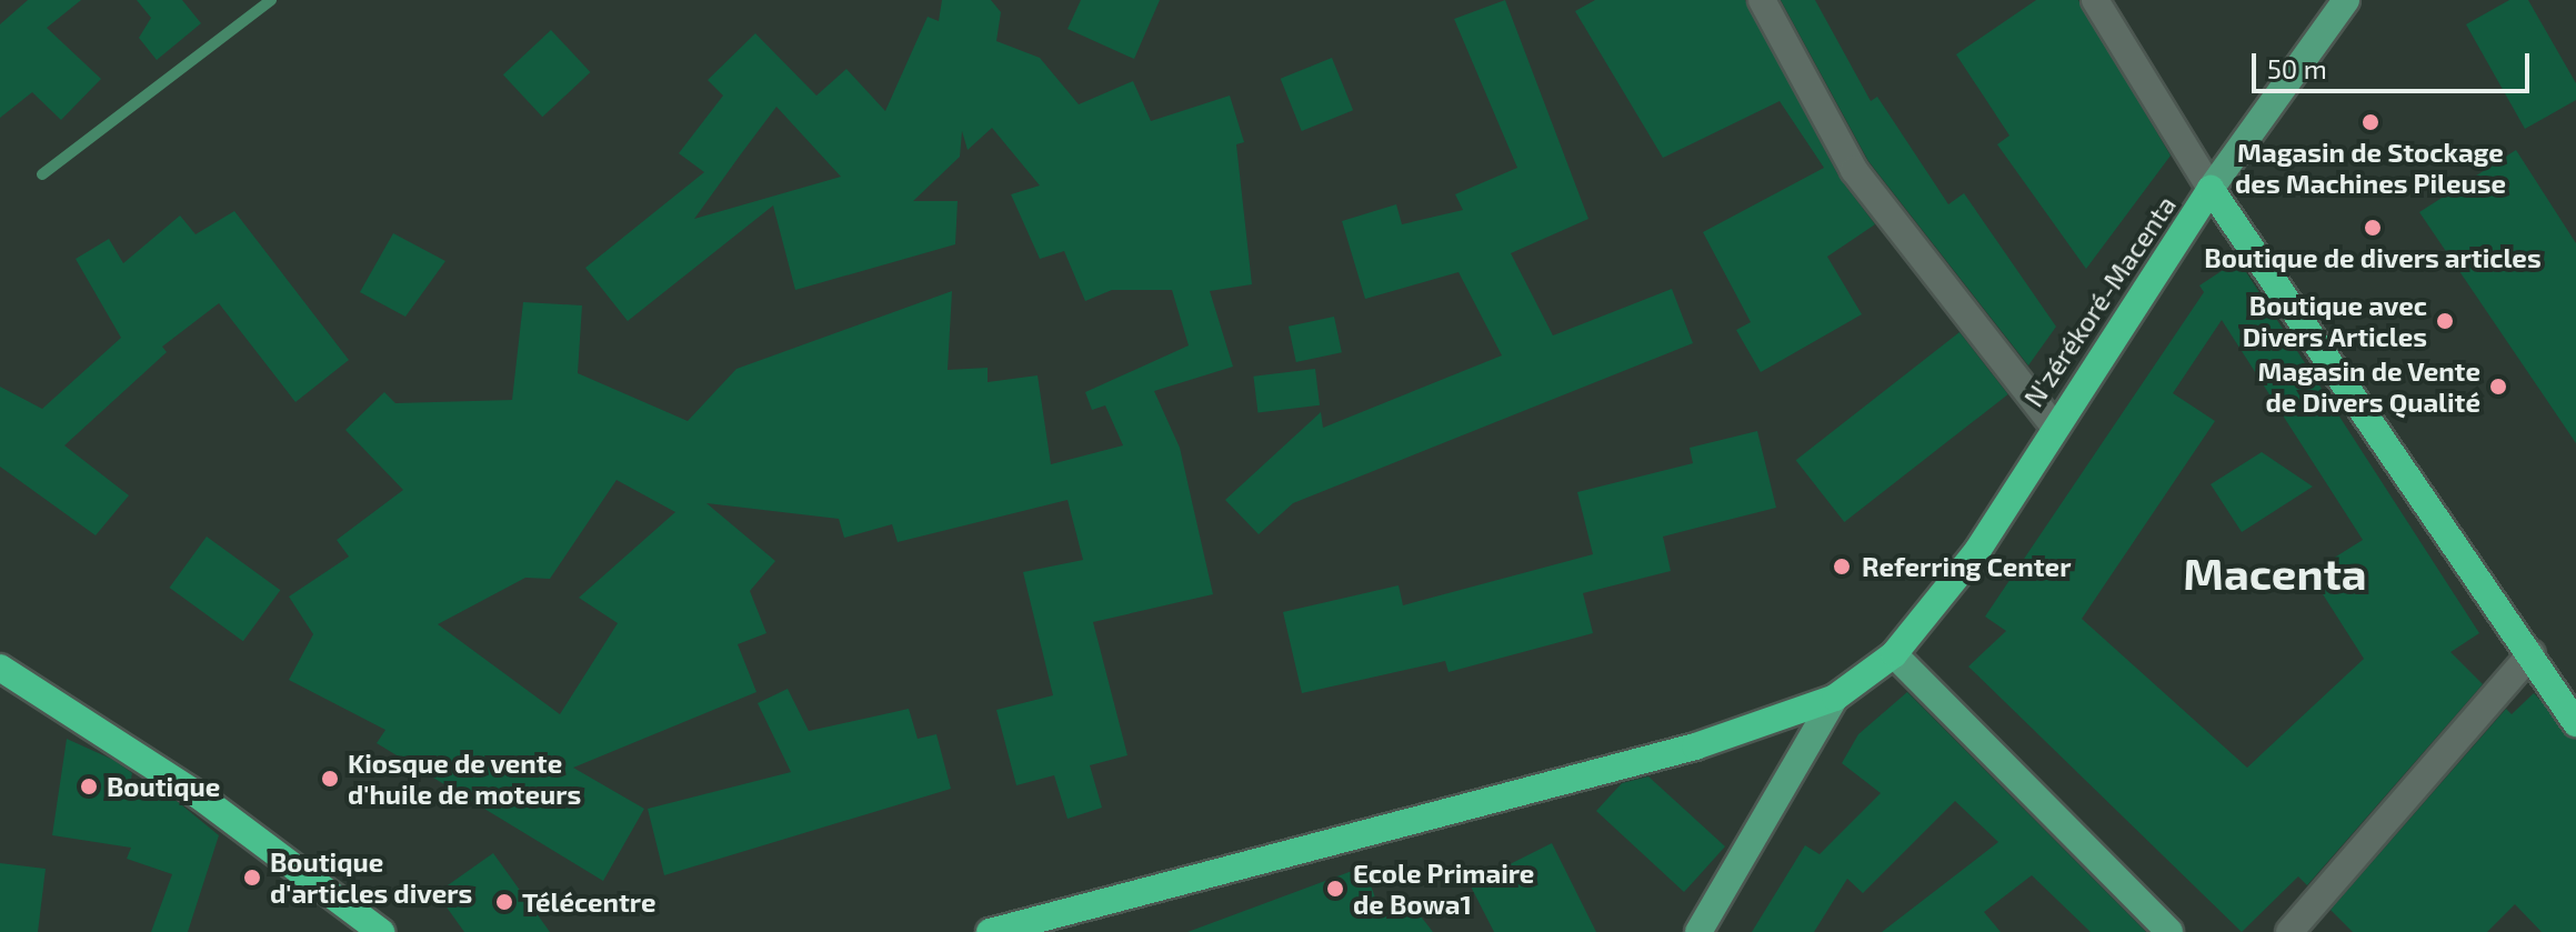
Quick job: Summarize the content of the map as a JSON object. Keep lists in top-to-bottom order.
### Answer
{
  "streets": {
    "highway": ["N'zérékoré-Macenta"]
  },
  "districts": ["Macenta"],
  "places": [
    "Magasin de Stockage des Machines Pileuse",
    "Boutique de divers articles",
    "Boutique avec Divers Articles",
    "Magasin de Vente de Divers Qualité",
    "Referring Center",
    "Kiosque de vente d'huile de moteurs",
    "Boutique",
    "Boutique d'articles divers",
    "Ecole Primaire de Bowa1",
    "Télécentre"
  ],
  "scale_bar": "50 m"
}
